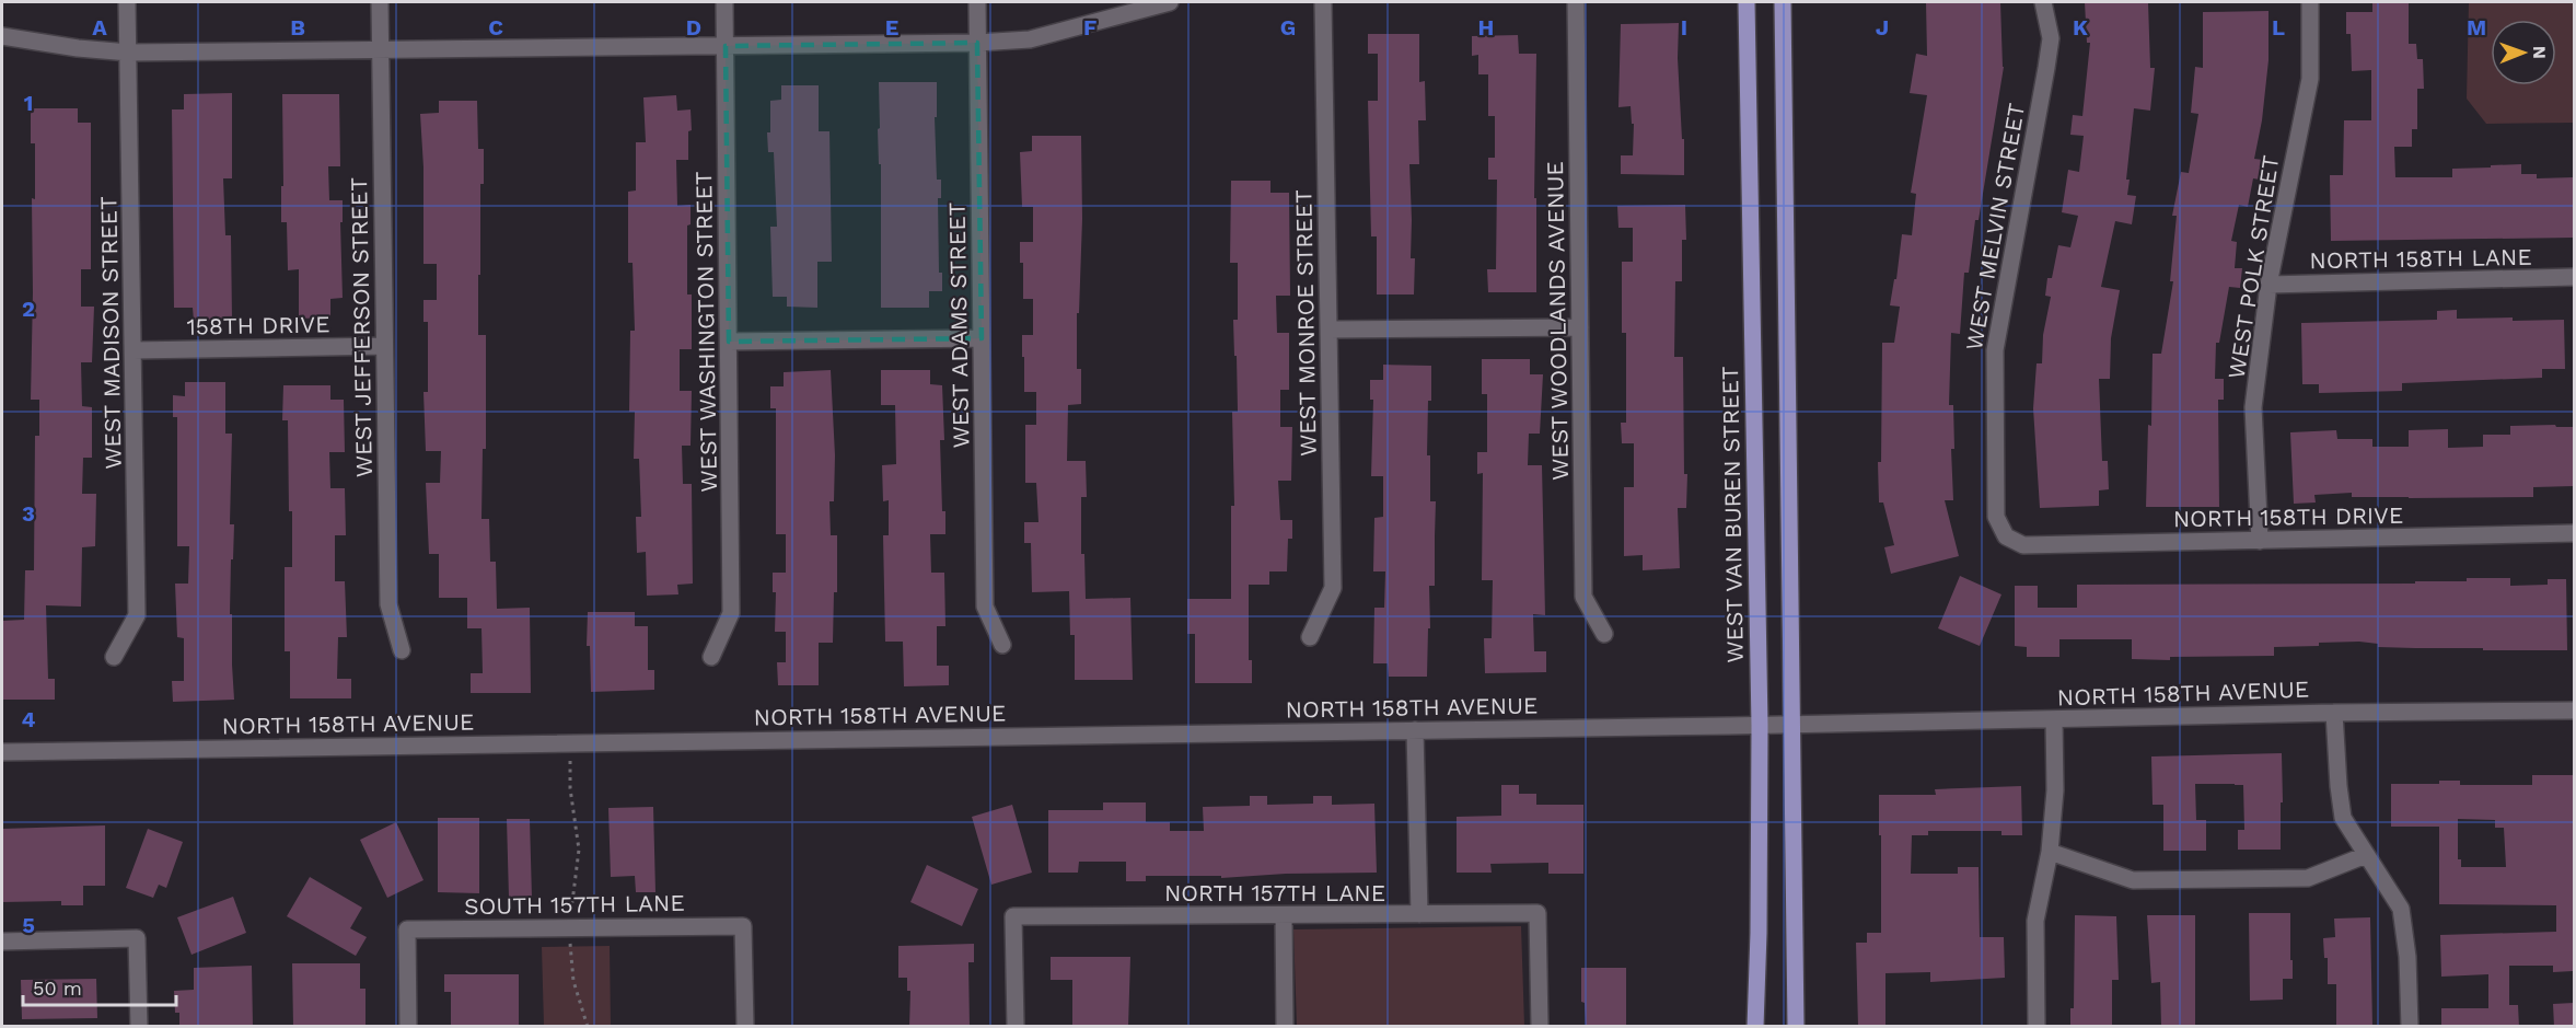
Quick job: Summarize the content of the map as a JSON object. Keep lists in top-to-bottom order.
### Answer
{
  "streets": {
    "main road": ["WEST VAN BUREN STREET"],
    "street": [
      "WEST MELVIN STREET",
      "NORTH 158TH LANE",
      "WEST POLK STREET",
      "WEST WOODLANDS AVENUE",
      "WEST MONROE STREET",
      "158TH DRIVE",
      "WEST ADAMS STREET",
      "WEST JEFFERSON STREET",
      "WEST WASHINGTON STREET",
      "WEST MADISON STREET",
      "NORTH 158TH DRIVE",
      "NORTH 158TH AVENUE",
      "NORTH 157TH LANE",
      "SOUTH 157TH LANE"
    ]
  },
  "crossings": [
    ["WEST MELVIN STREET", "NORTH 158TH DRIVE"],
    ["NORTH 158TH LANE", "WEST POLK STREET"],
    ["WEST POLK STREET", "NORTH 158TH DRIVE"],
    ["158TH DRIVE", "WEST JEFFERSON STREET"],
    ["158TH DRIVE", "WEST MADISON STREET"],
    ["WEST VAN BUREN STREET", "NORTH 158TH AVENUE"]
  ],
  "scale_bar": "50 m",
  "north": "right",
  "grid": {
    "columns": [
      "A",
      "B",
      "C",
      "D",
      "E",
      "F",
      "G",
      "H",
      "I",
      "J",
      "K",
      "L",
      "M"
    ],
    "rows": [
      "1",
      "2",
      "3",
      "4",
      "5"
    ]
  }
}
